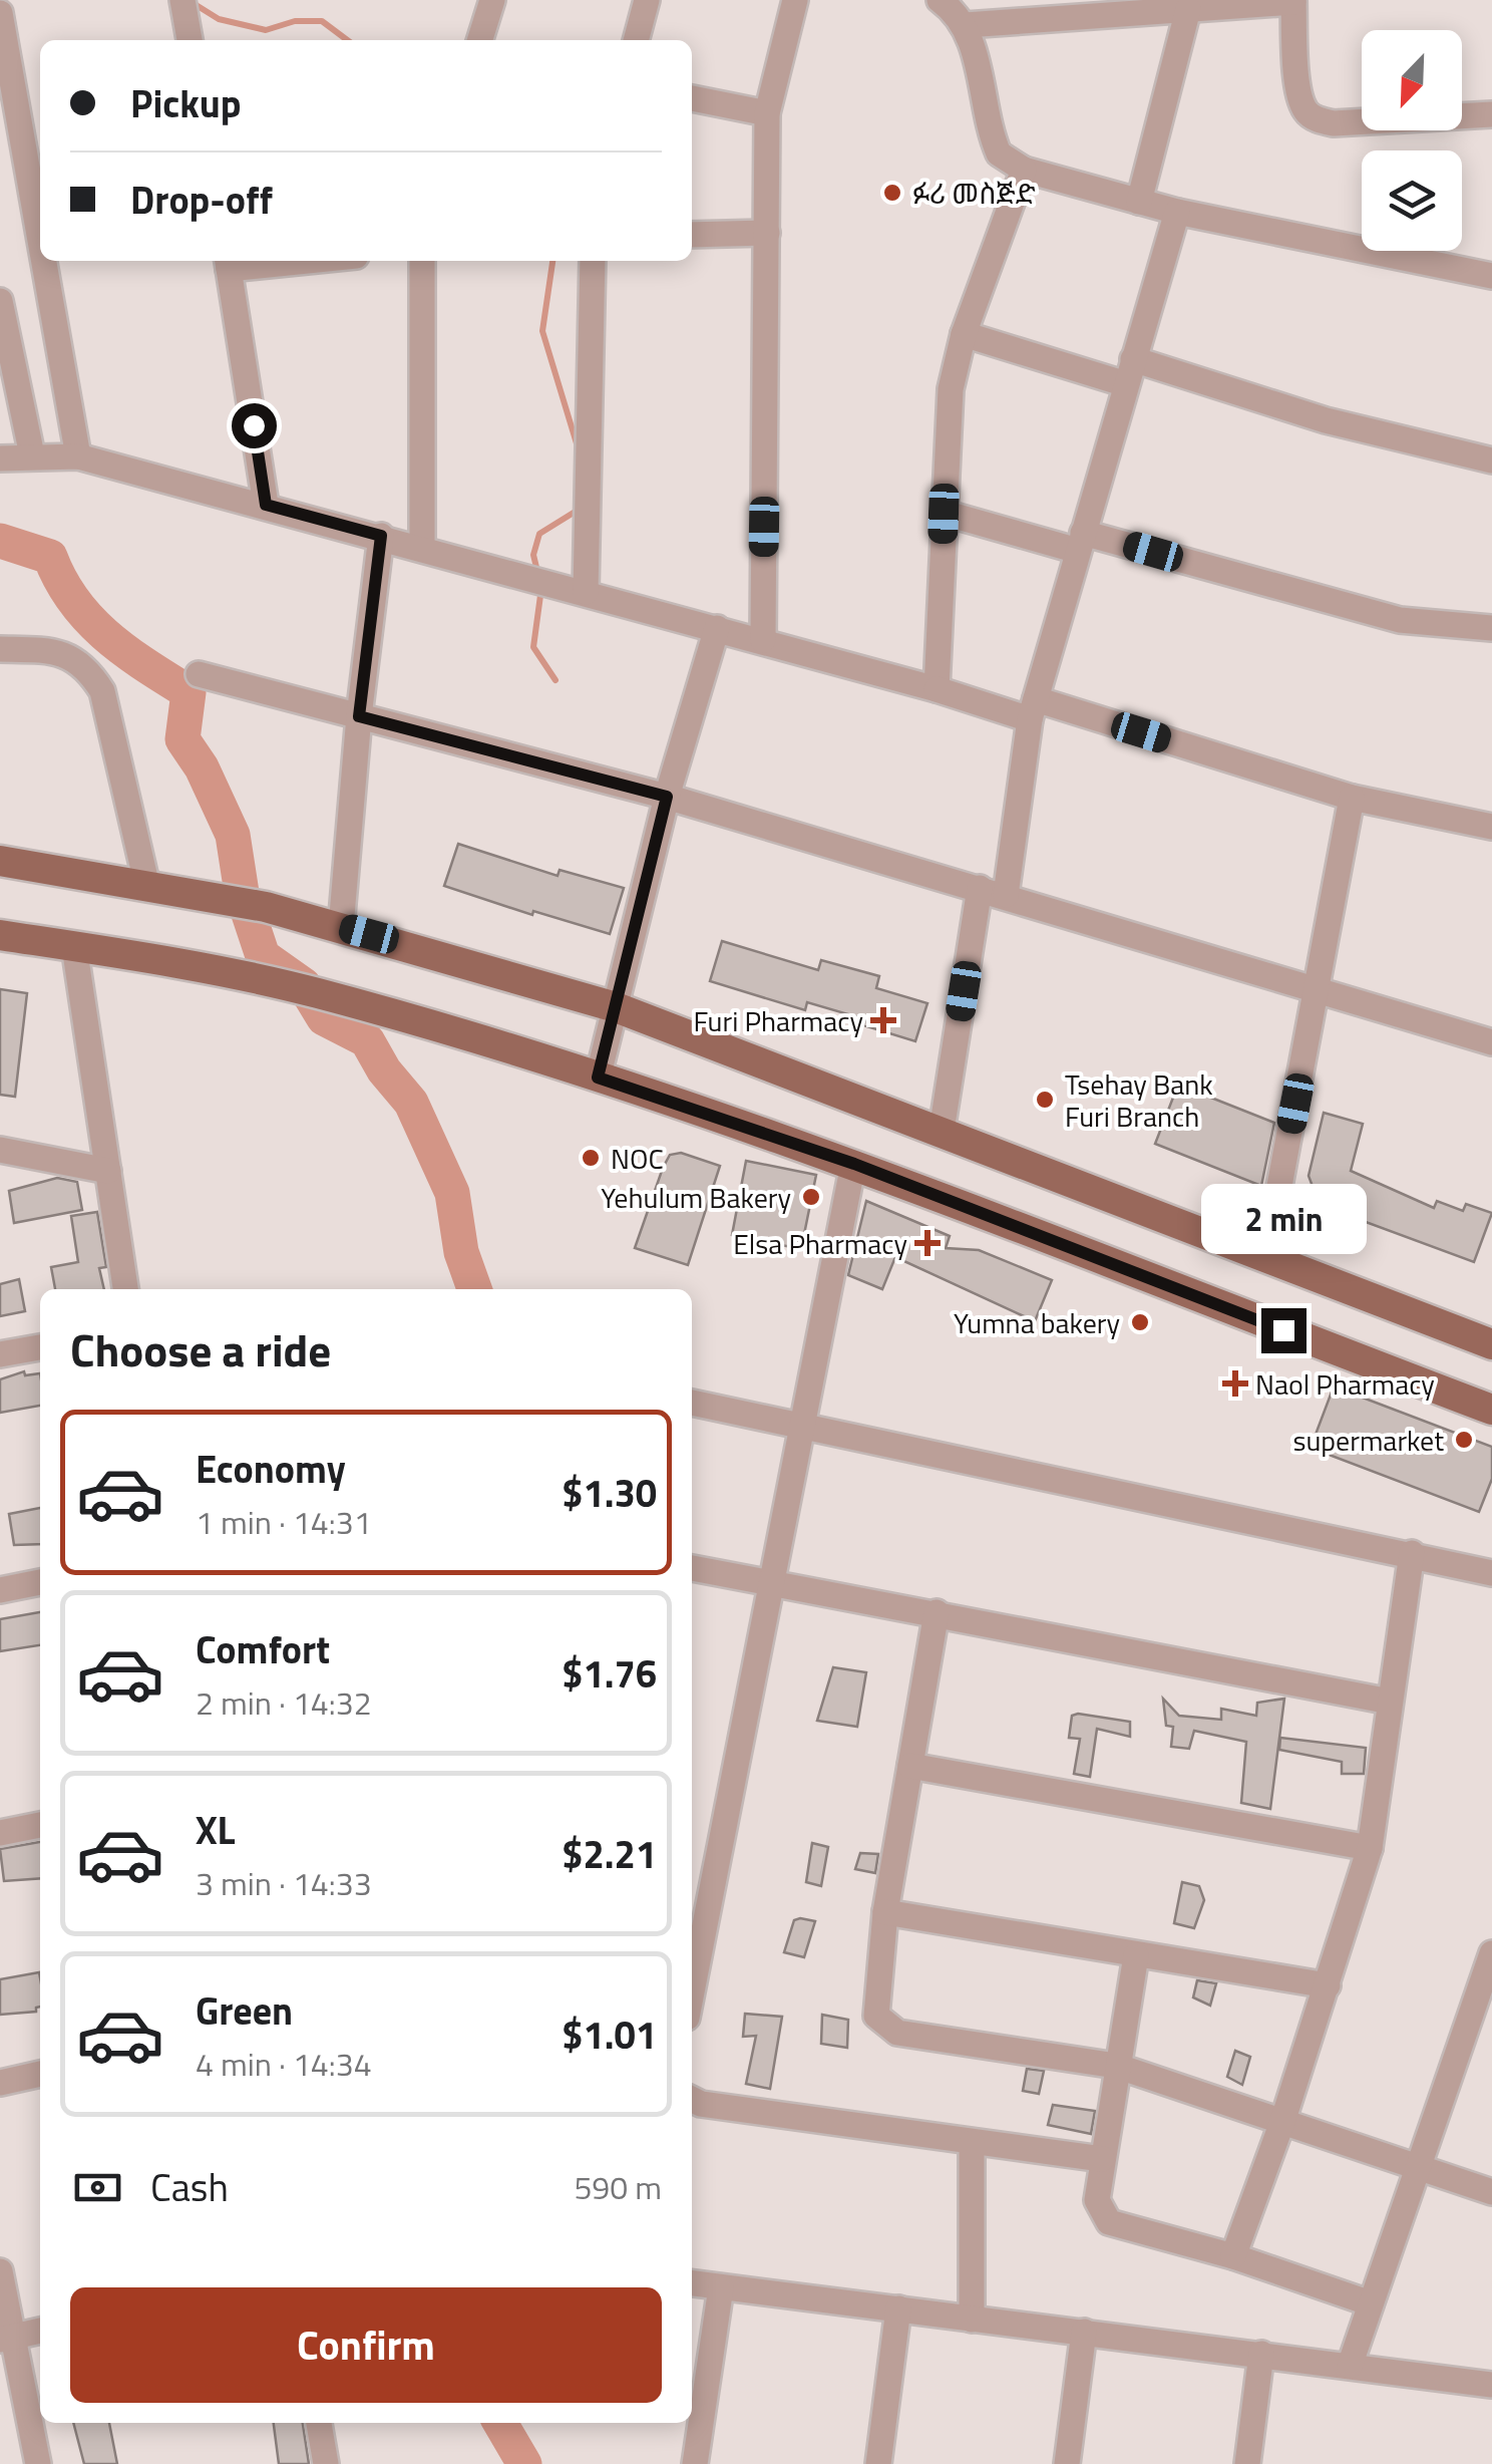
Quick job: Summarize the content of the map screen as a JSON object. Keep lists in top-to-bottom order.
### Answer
{
  "places": {
    "other": [
      "ፉሪ መስጅድ",
      "Tsehay Bank Furi Branch",
      "NOC",
      "Yehulum Bakery",
      "Yumna bakery",
      "supermarket"
    ],
    "health": ["Furi Pharmacy", "Elsa Pharmacy", "Naol Pharmacy"]
  },
  "north": "bottom left",
  "page": {
    "banner": ["Pickup", "Drop-off"],
    "bubble": "2 min",
    "heading": "Choose a ride",
    "list": [
      {
        "name": "Economy",
        "note": "1 min · 14:31",
        "value": "$1.30"
      },
      {
        "name": "Comfort",
        "note": "2 min · 14:32",
        "value": "$1.76"
      },
      {
        "name": "XL",
        "note": "3 min · 14:33",
        "value": "$2.21"
      },
      {
        "name": "Green",
        "note": "4 min · 14:34",
        "value": "$1.01"
      }
    ],
    "pay": ["Cash", "590 m"],
    "buttons": "Confirm"
  }
}
